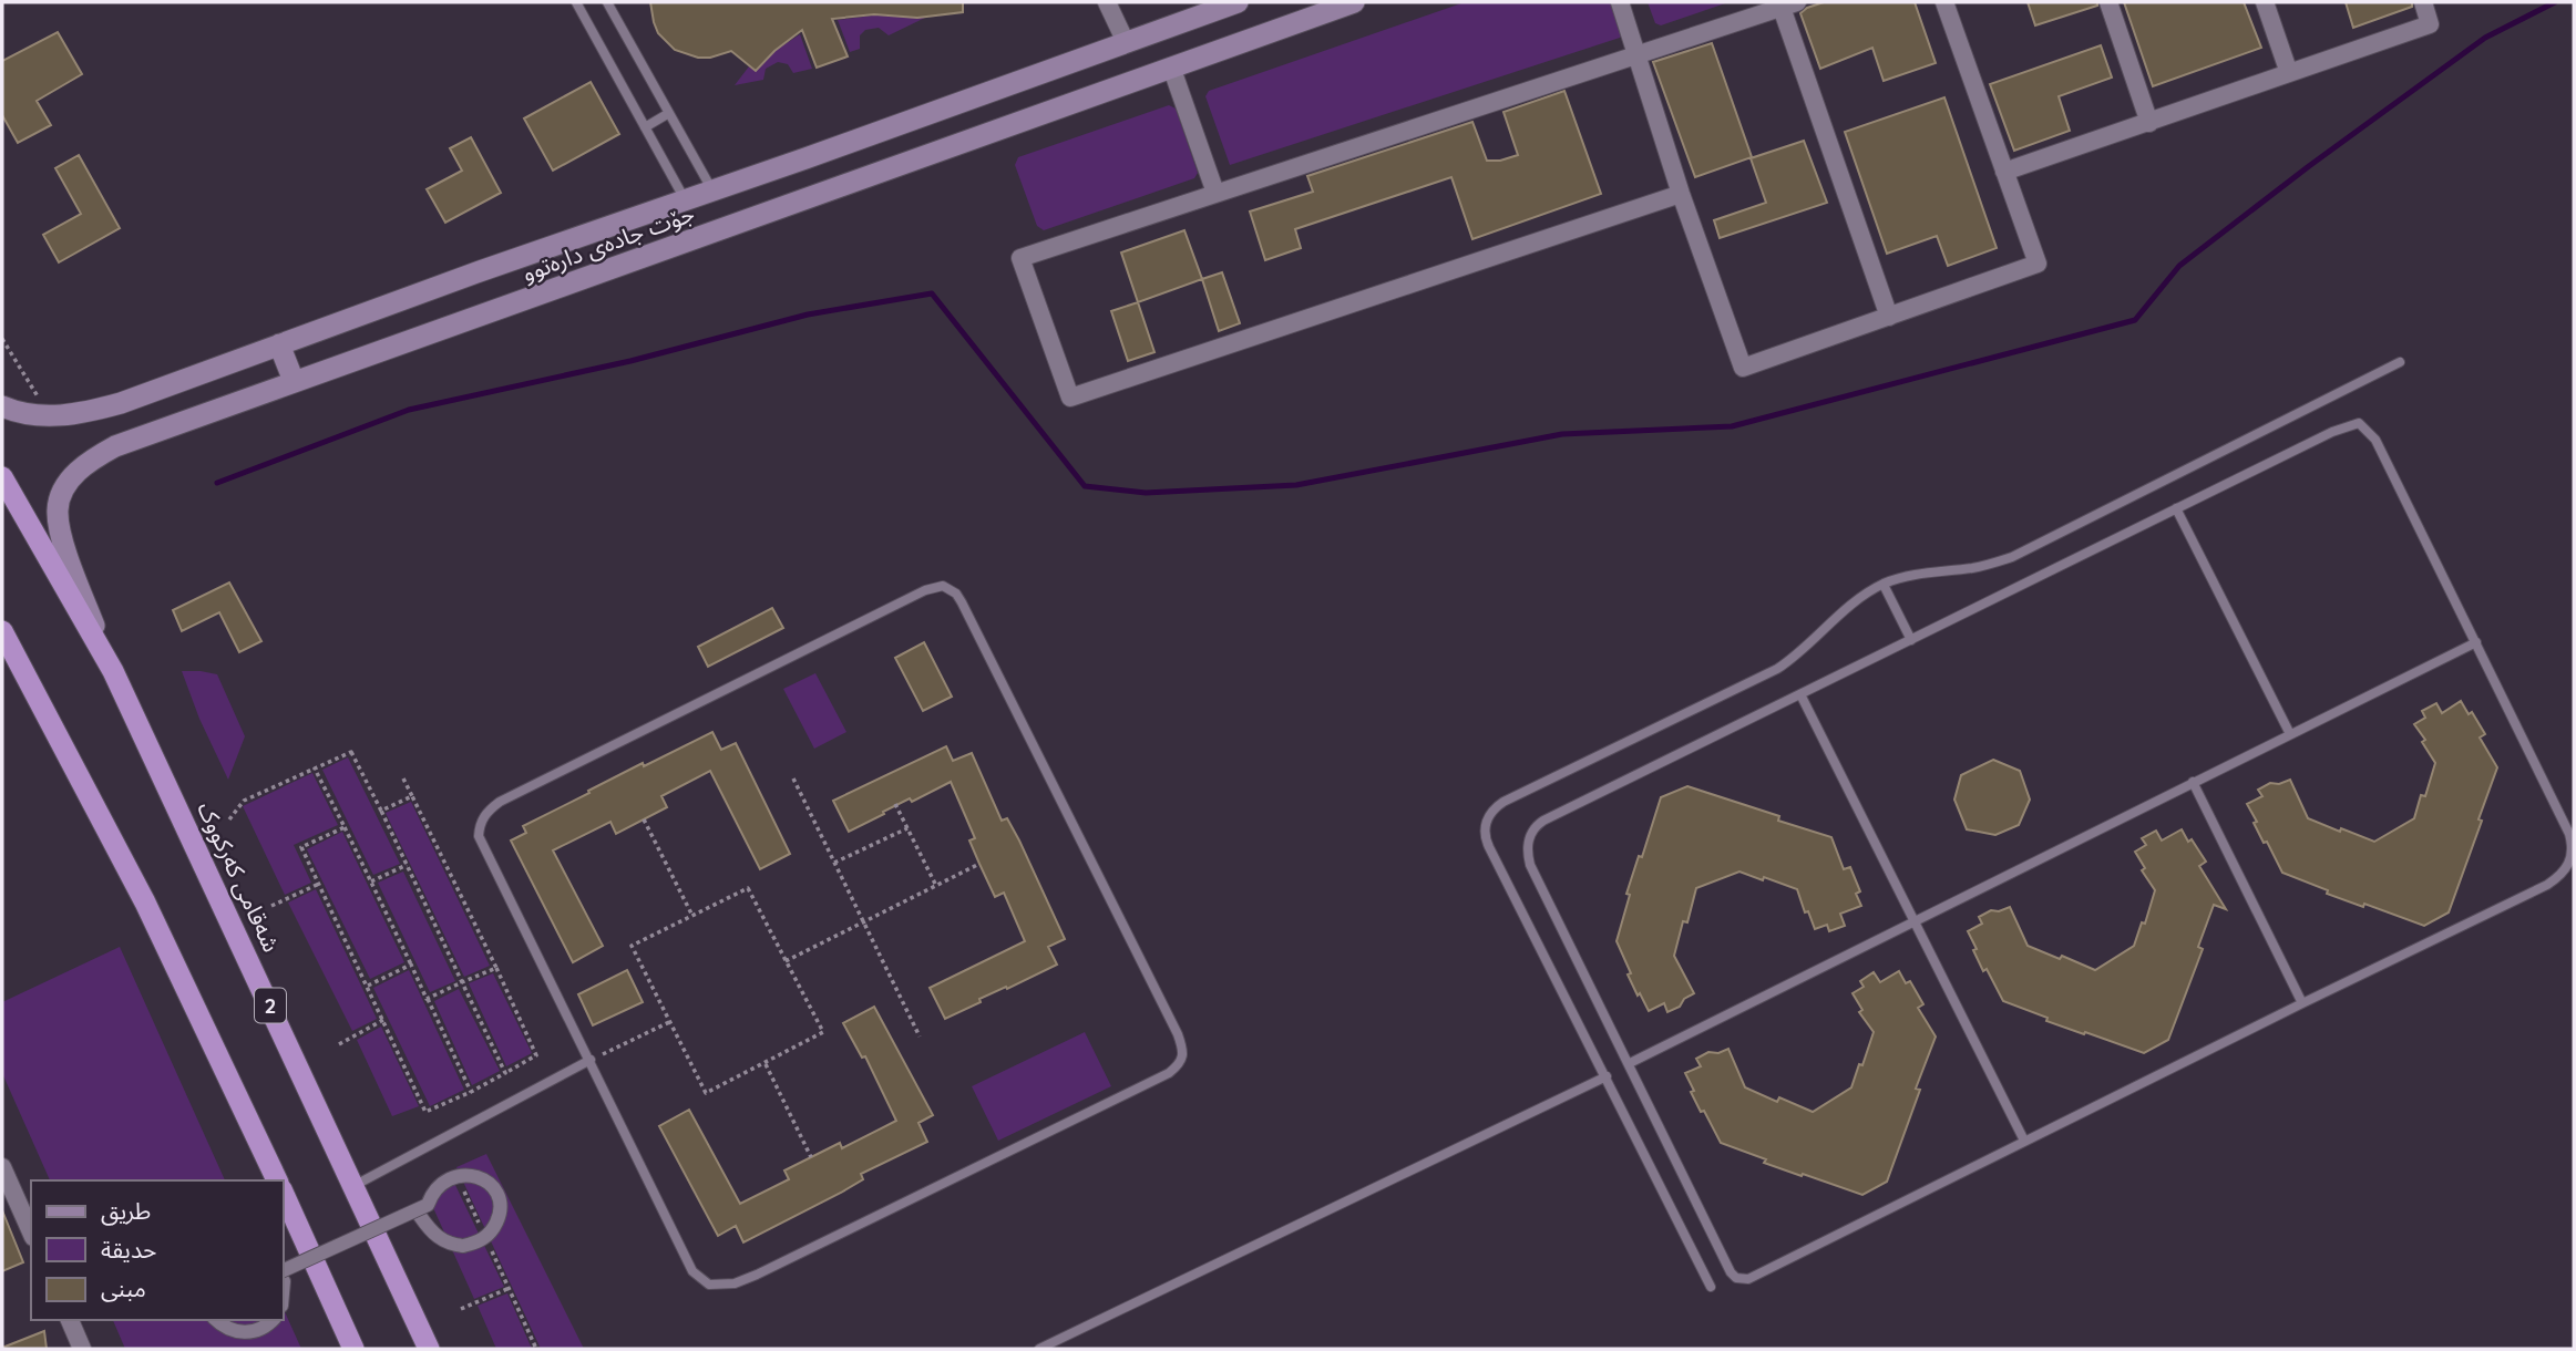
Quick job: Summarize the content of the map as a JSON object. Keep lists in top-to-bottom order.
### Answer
{
  "streets": {
    "highway": ["شەقامی کەرکووک", "2"],
    "main road": ["جۆت جادەی دارەتوو"]
  },
  "crossings": [
    ["جۆت جادەی دارەتوو", "شەقامی کەرکووک"]
  ],
  "legend": ["طريق", "حديقة", "مبنى"]
}
